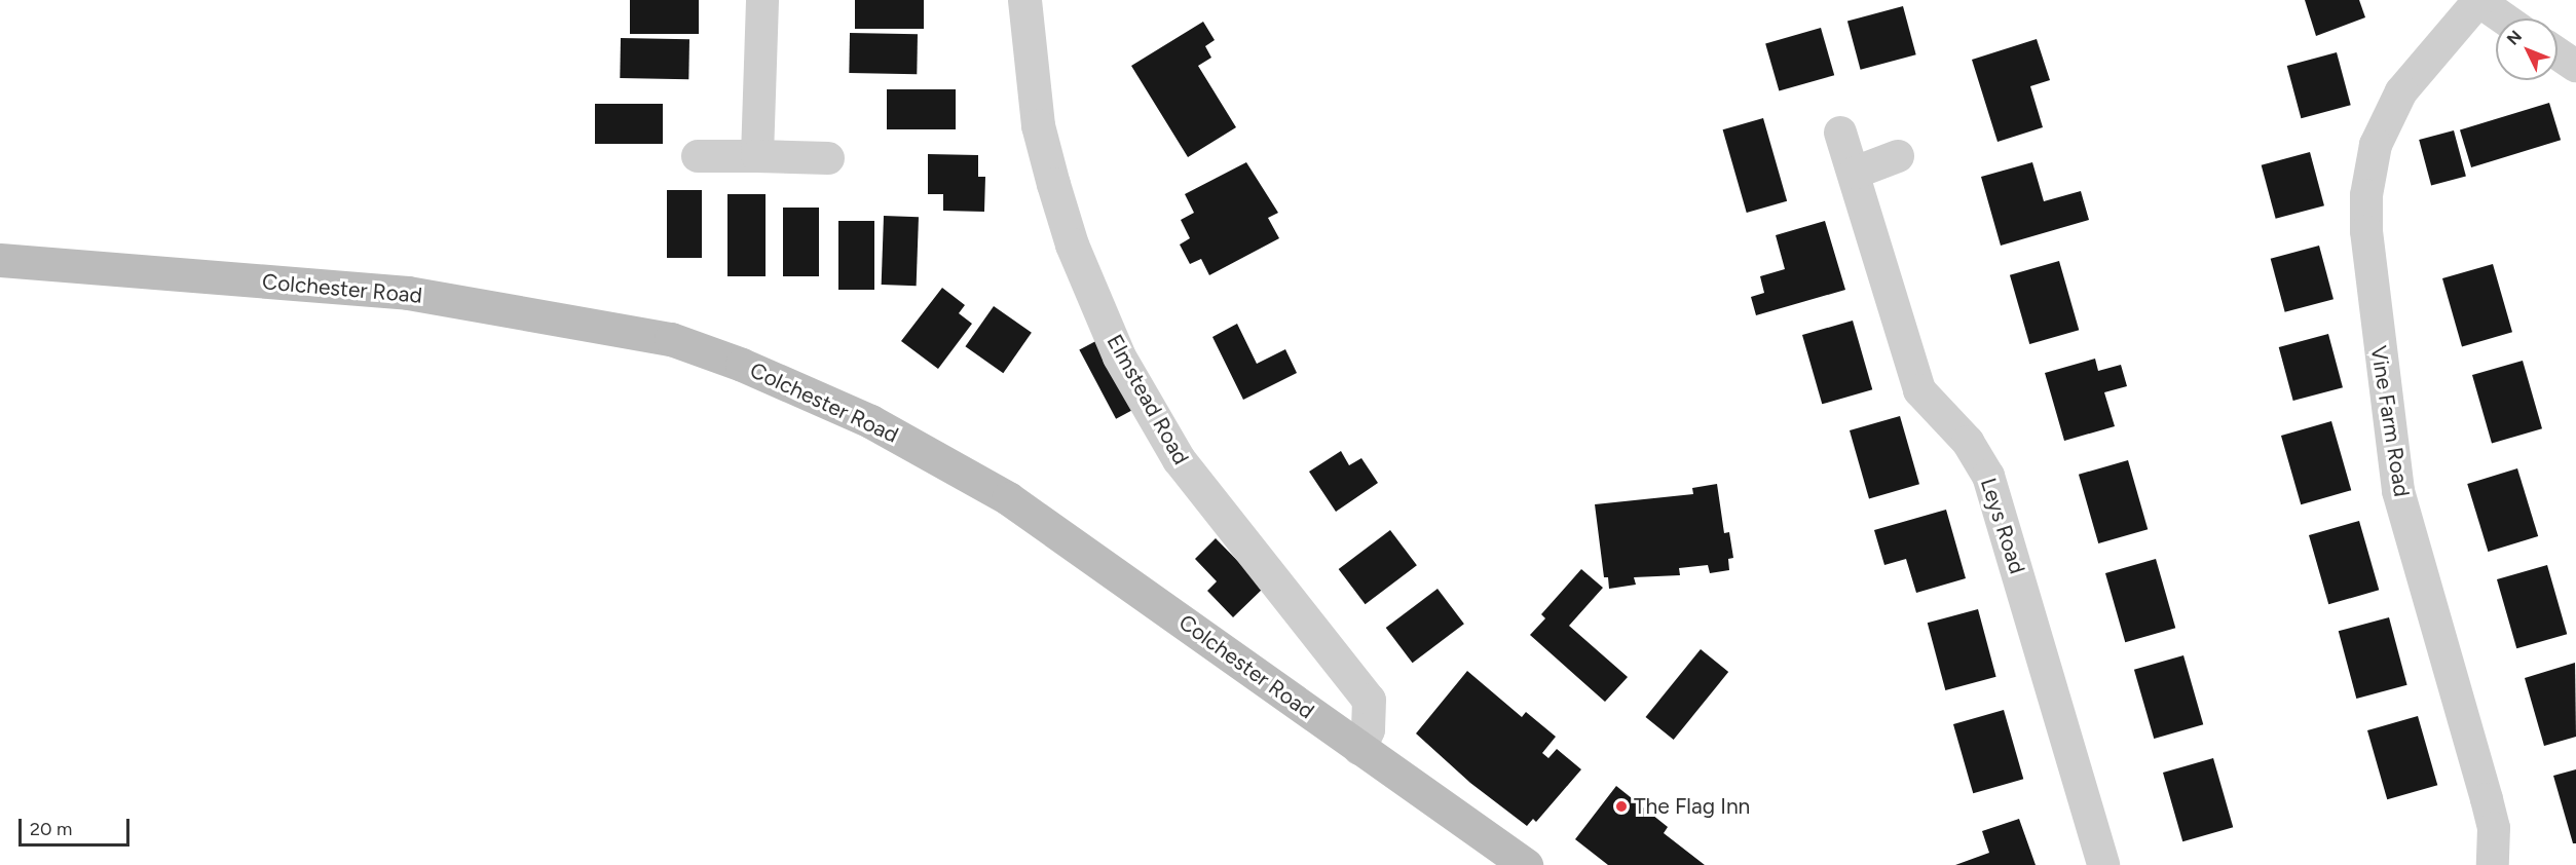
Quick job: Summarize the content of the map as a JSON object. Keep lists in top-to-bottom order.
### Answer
{
  "streets": {
    "main road": ["Colchester Road"],
    "street": ["Elmstead Road", "Vine Farm Road", "Leys Road"]
  },
  "crossings": [
    ["Colchester Road", "Elmstead Road"]
  ],
  "places": ["The Flag Inn"],
  "scale_bar": "20 m",
  "north": "top left"
}
